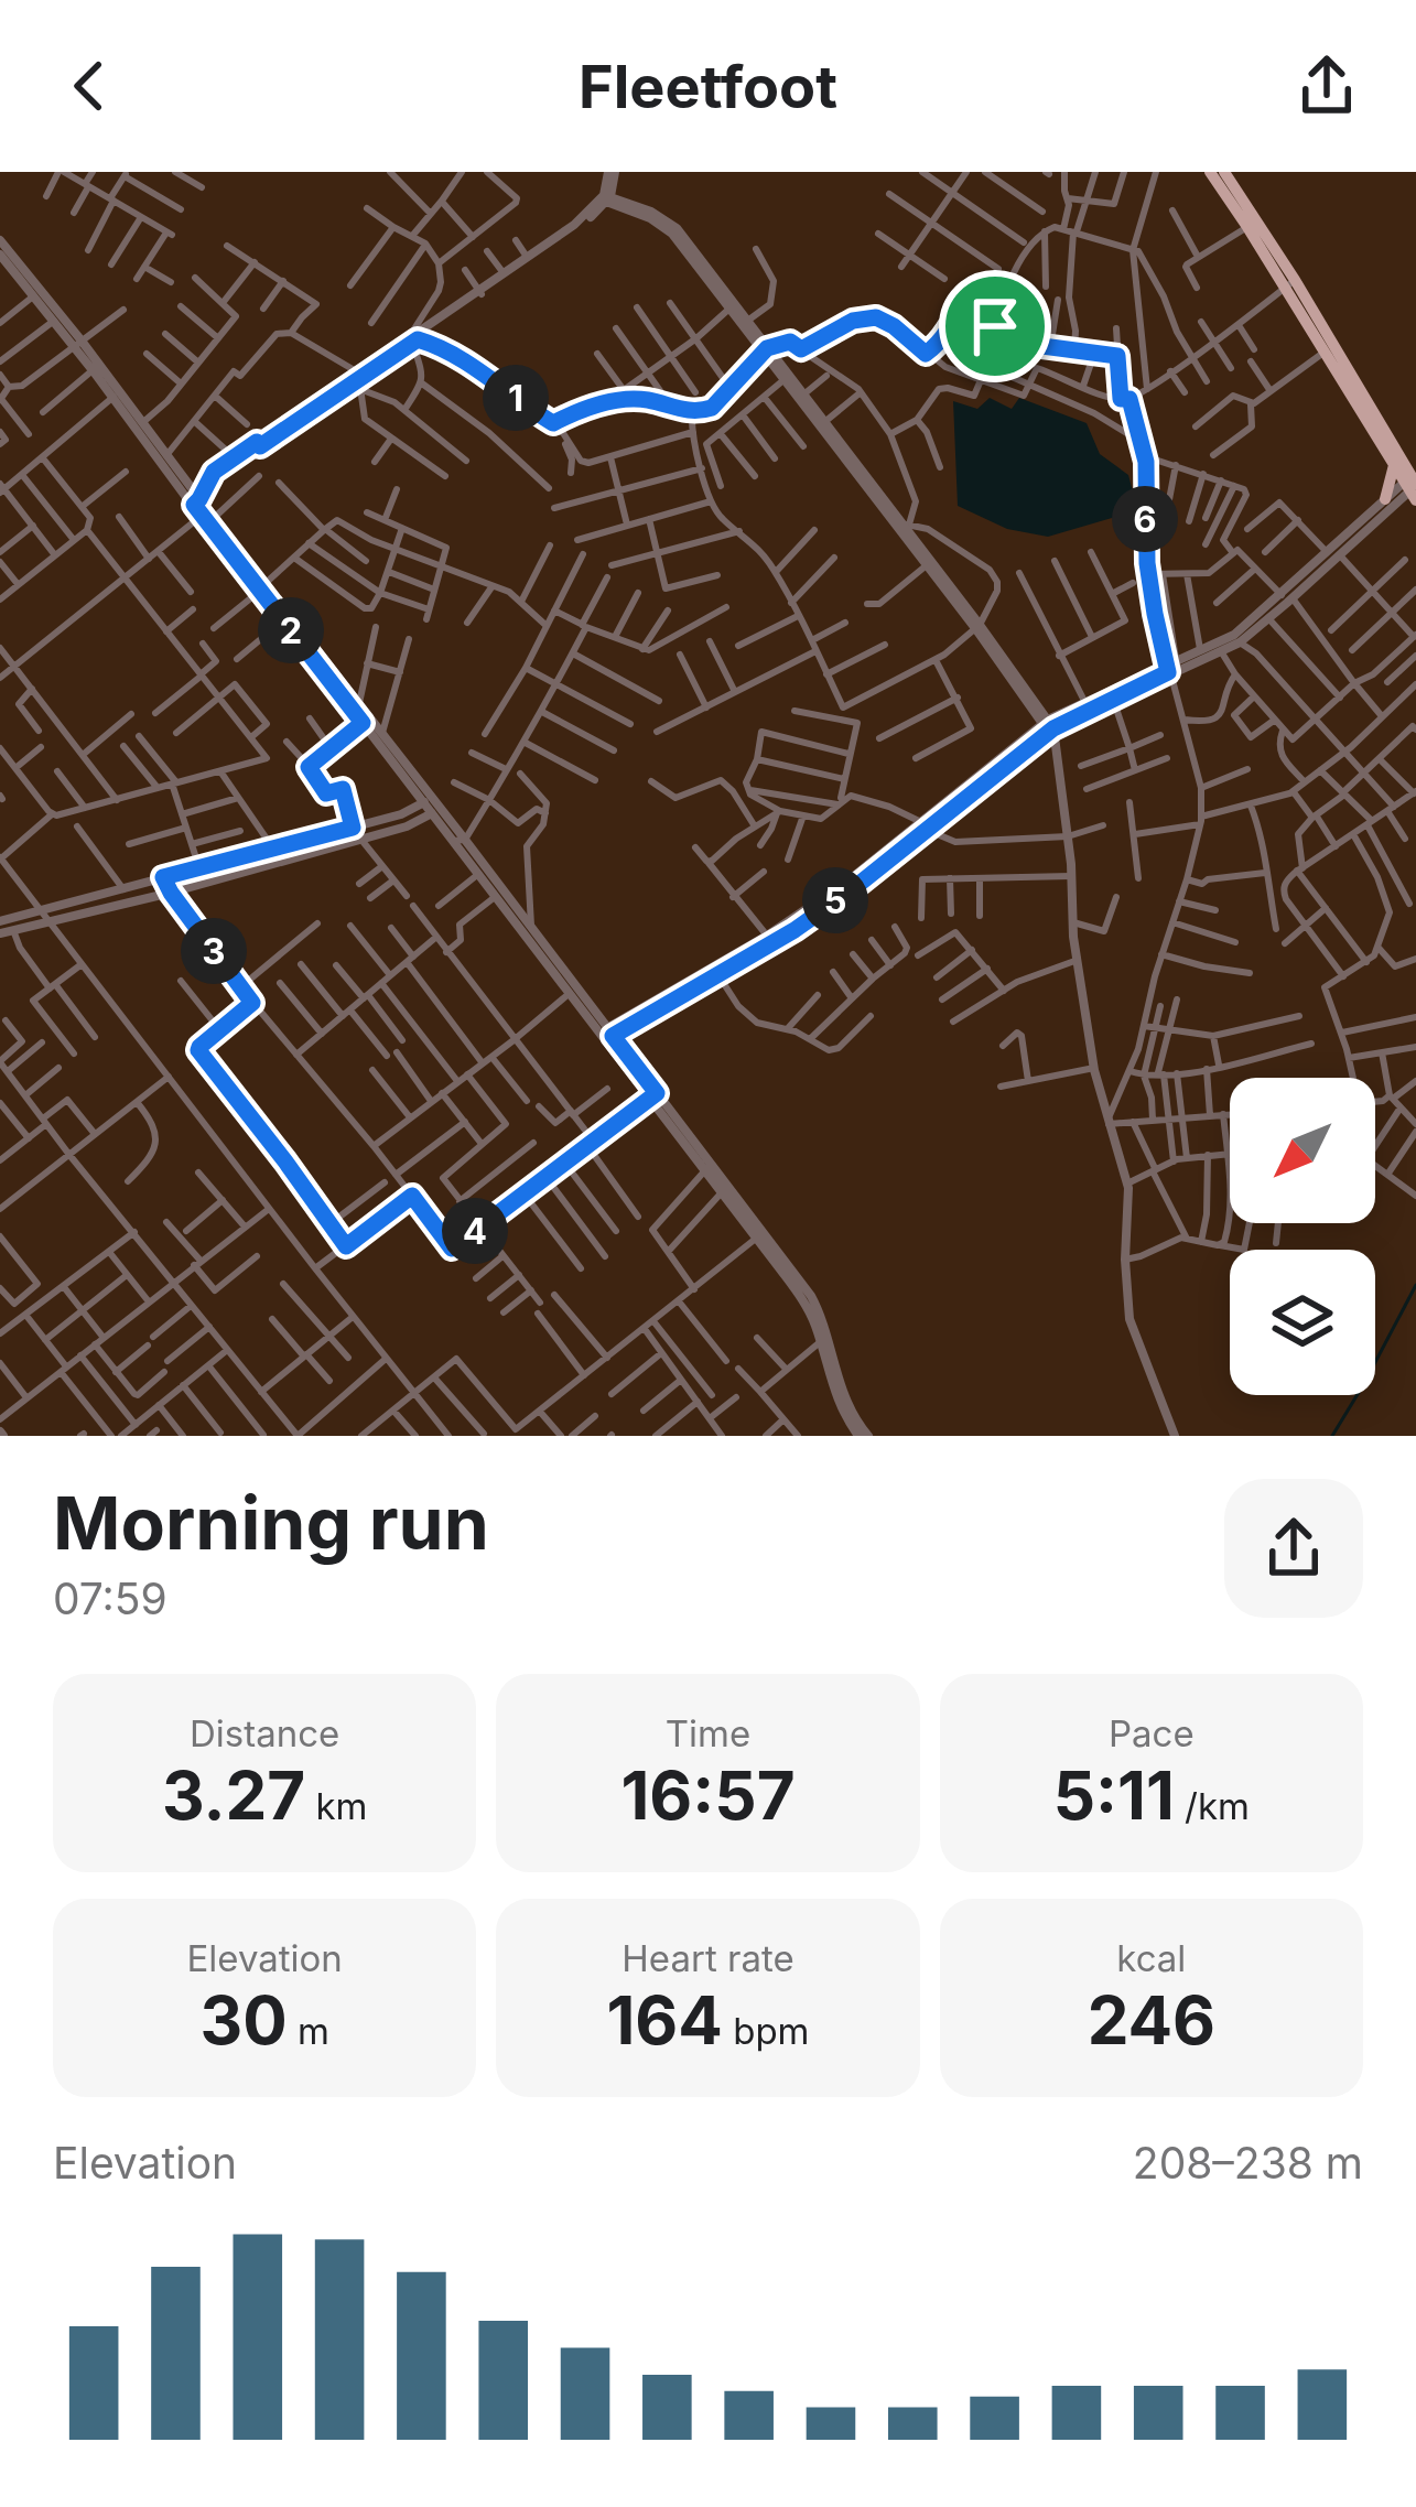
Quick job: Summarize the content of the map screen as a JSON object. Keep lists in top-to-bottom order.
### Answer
{
  "north": "bottom left",
  "page": {
    "header": "Fleetfoot",
    "pins": [
      "1",
      "6",
      "2",
      "5",
      "3",
      "4"
    ],
    "heading": ["Morning run", "07:59"],
    "stats": [
      ["Distance", "3.27 km"],
      ["Time", "16:57"],
      ["Pace", "5:11 /km"],
      ["Elevation", "30 m"],
      ["Heart rate", "164 bpm"],
      ["kcal", "246"]
    ],
    "chart": ["Elevation", "208–238 m"]
  }
}
